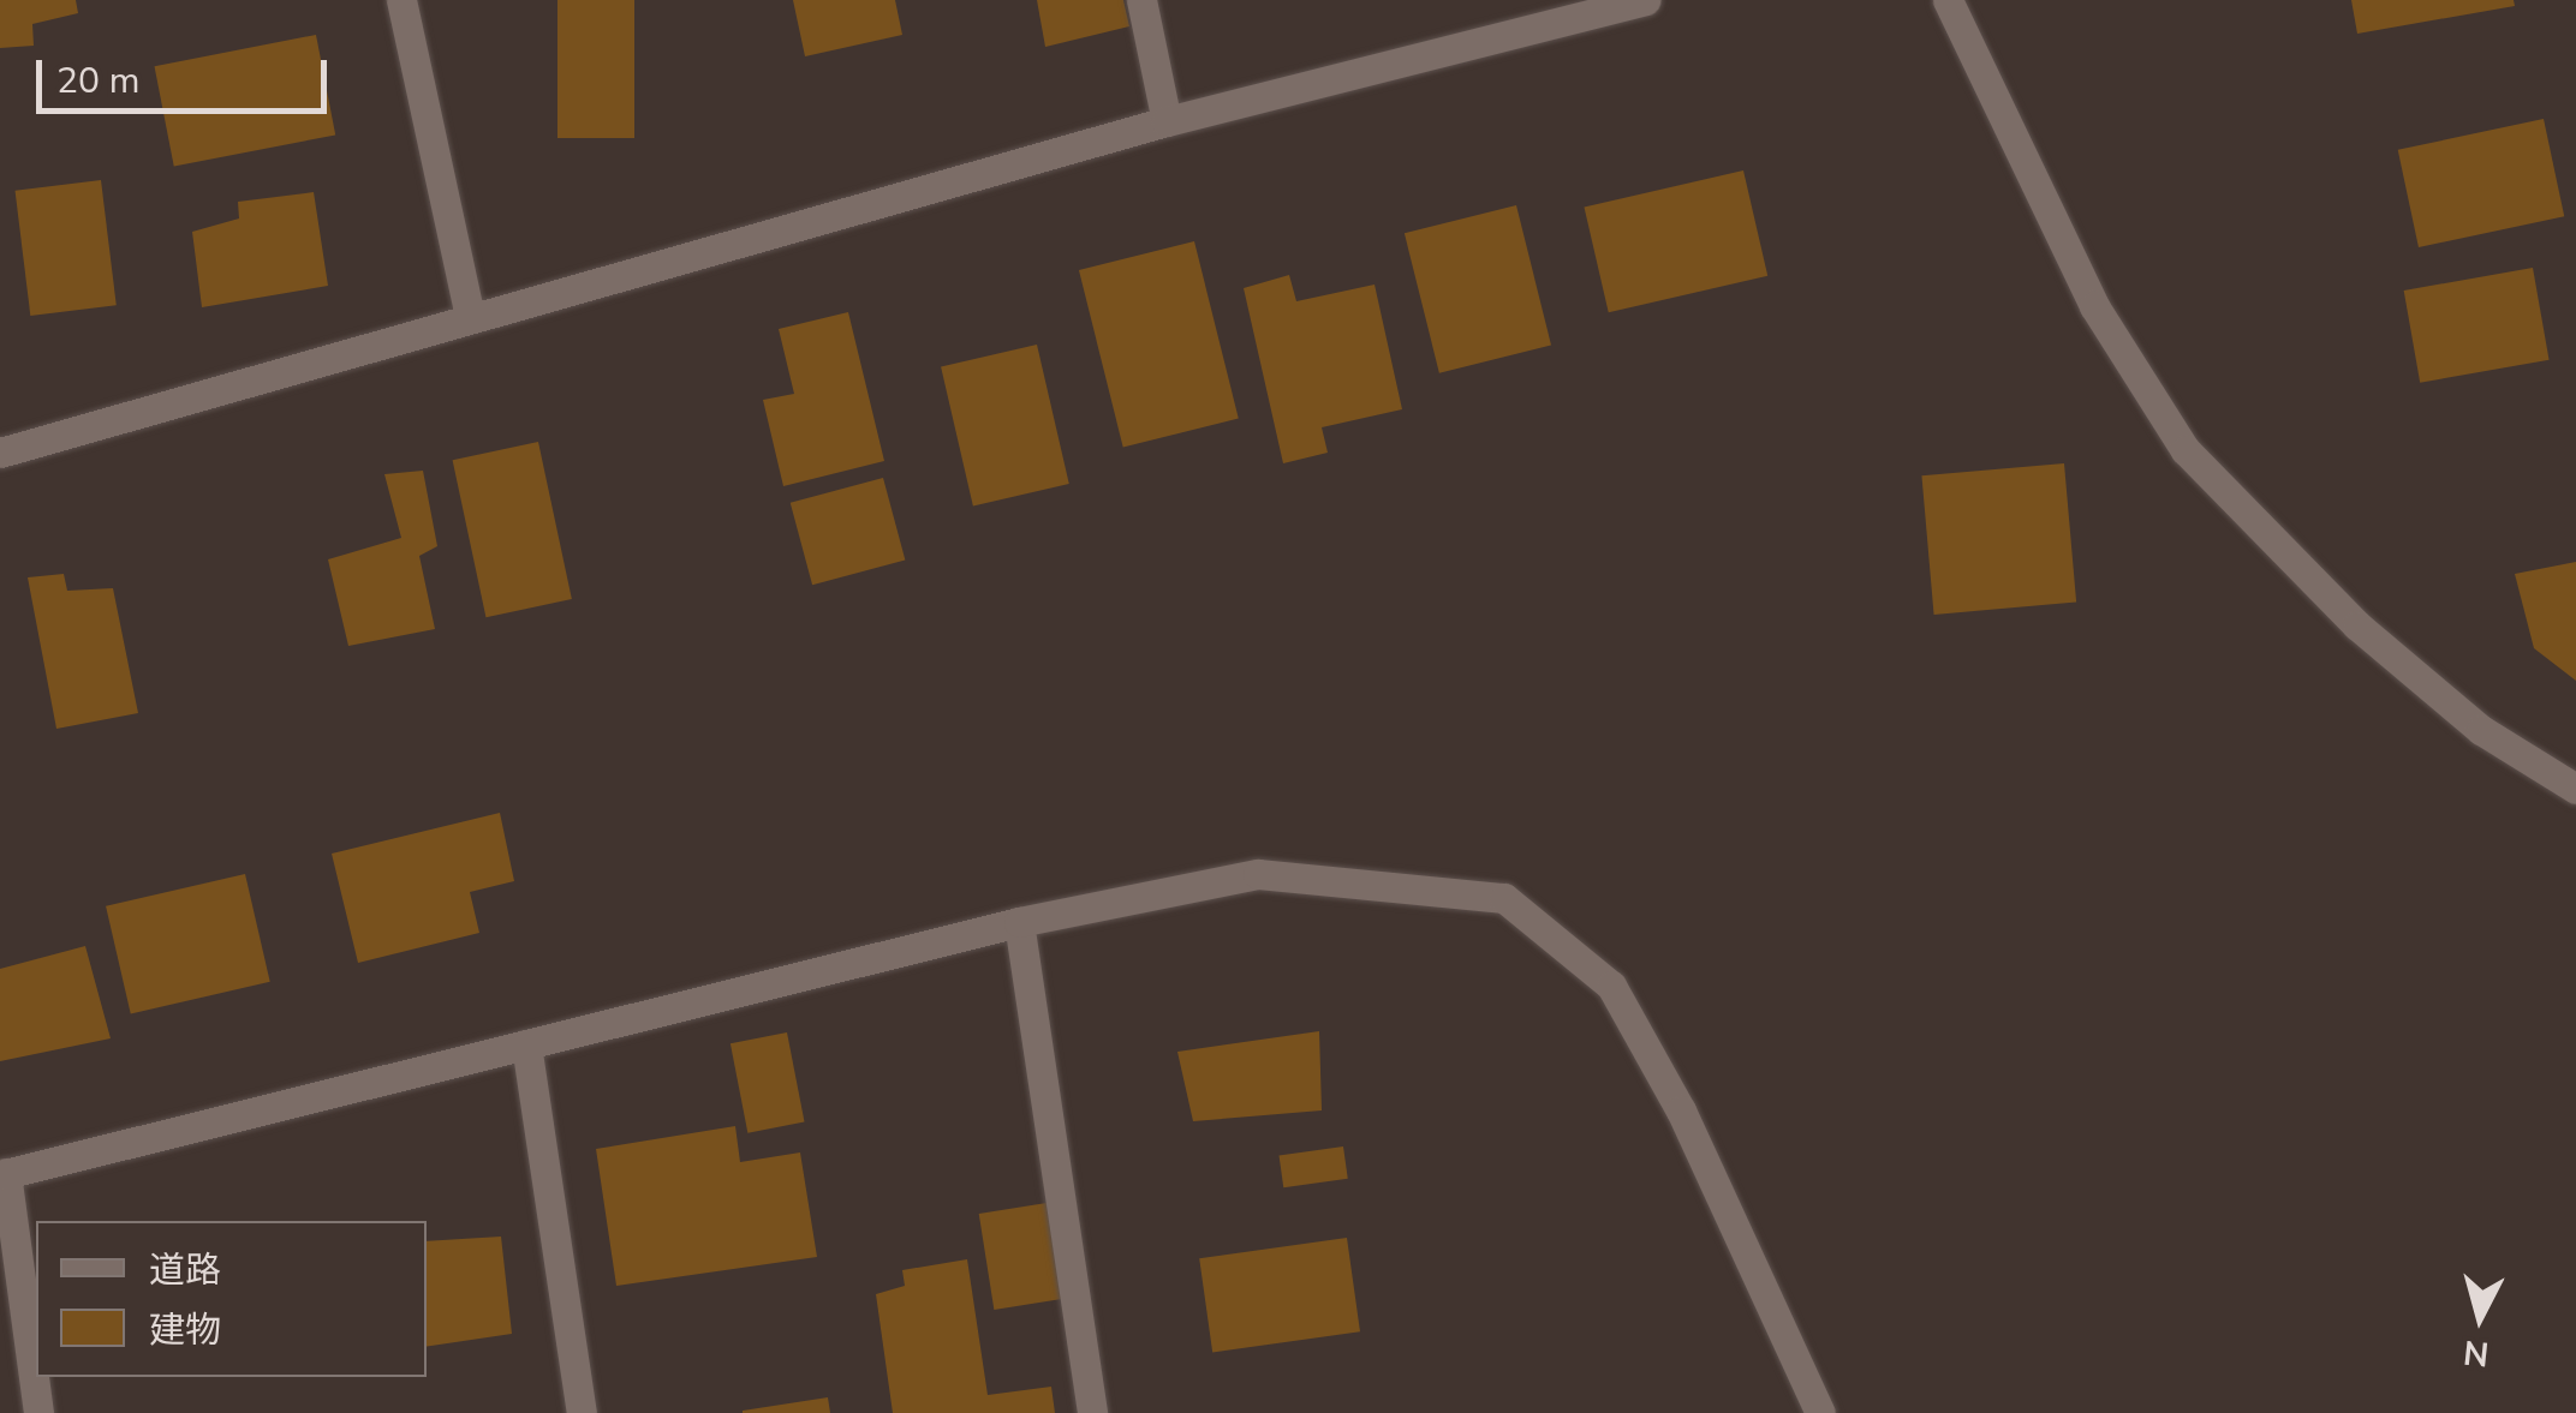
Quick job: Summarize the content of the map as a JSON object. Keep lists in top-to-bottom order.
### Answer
{
  "legend": ["道路", "建物"],
  "scale_bar": "20 m",
  "north": "bottom"
}
